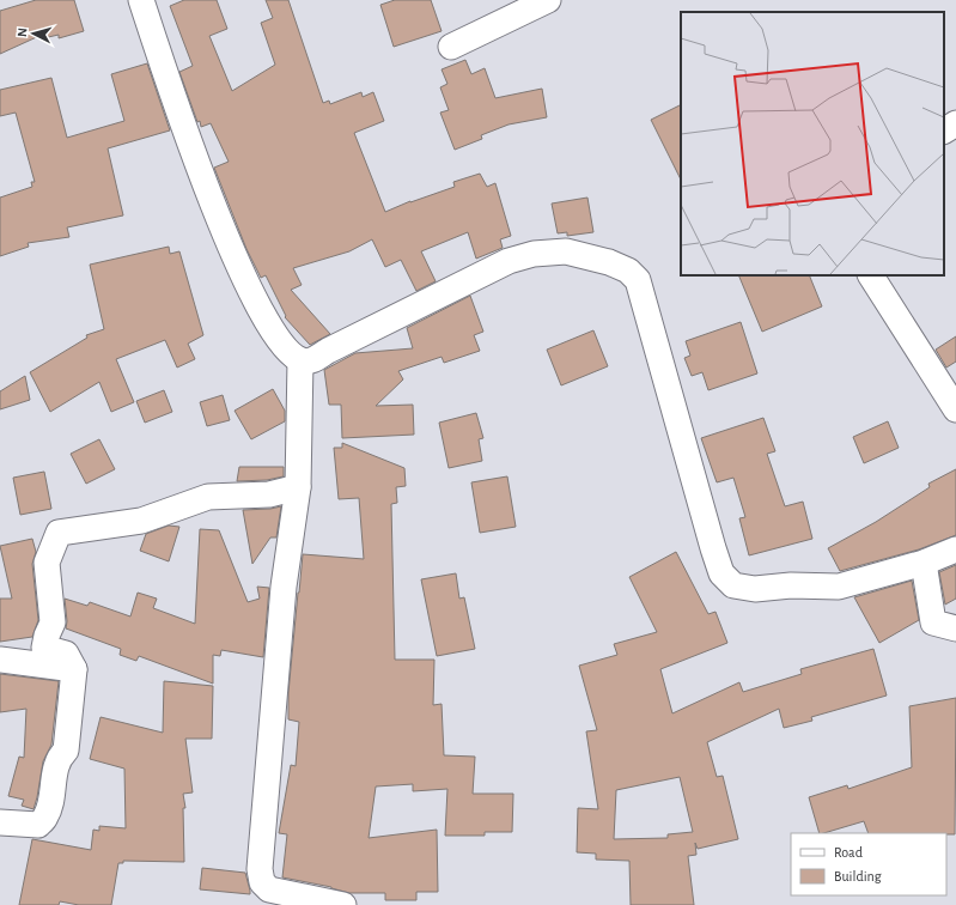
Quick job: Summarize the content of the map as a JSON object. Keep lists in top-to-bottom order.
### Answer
{
  "legend": ["Road", "Building"],
  "north": "left"
}
